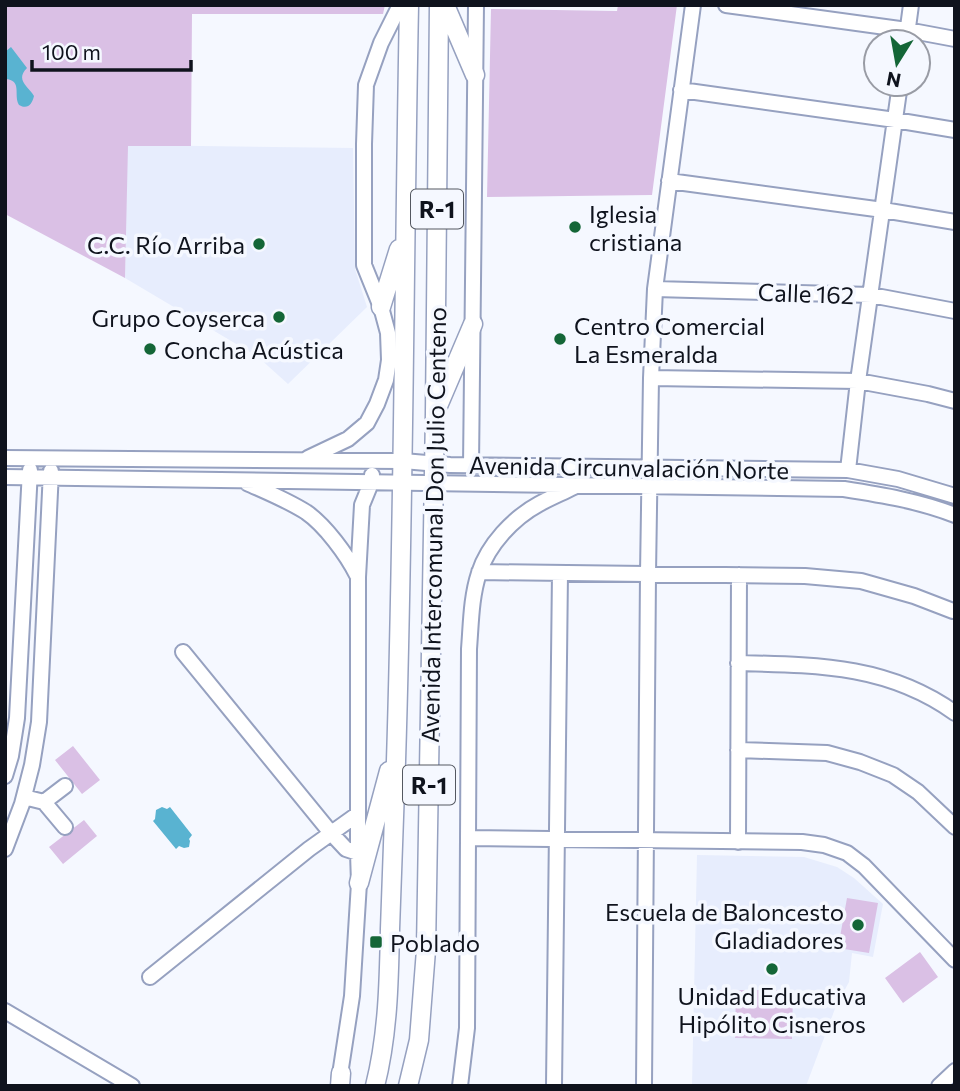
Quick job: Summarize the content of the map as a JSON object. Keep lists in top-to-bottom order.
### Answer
{
  "streets": {
    "main road": ["R-1", "Avenida Intercomunal Don Julio Centeno"],
    "street": ["Calle 162", "Avenida Circunvalación Norte"]
  },
  "crossings": [
    ["Avenida Circunvalación Norte", "Avenida Intercomunal Don Julio Centeno"]
  ],
  "places": {
    "other": [
      "Iglesia cristiana",
      "C.C. Río Arriba",
      "Grupo Coyserca",
      "Centro Comercial La Esmeralda",
      "Concha Acústica",
      "Escuela de Baloncesto Gladiadores",
      "Unidad Educativa Hipólito Cisneros"
    ],
    "transit": ["Poblado"]
  },
  "scale_bar": "100 m",
  "north": "bottom"
}
